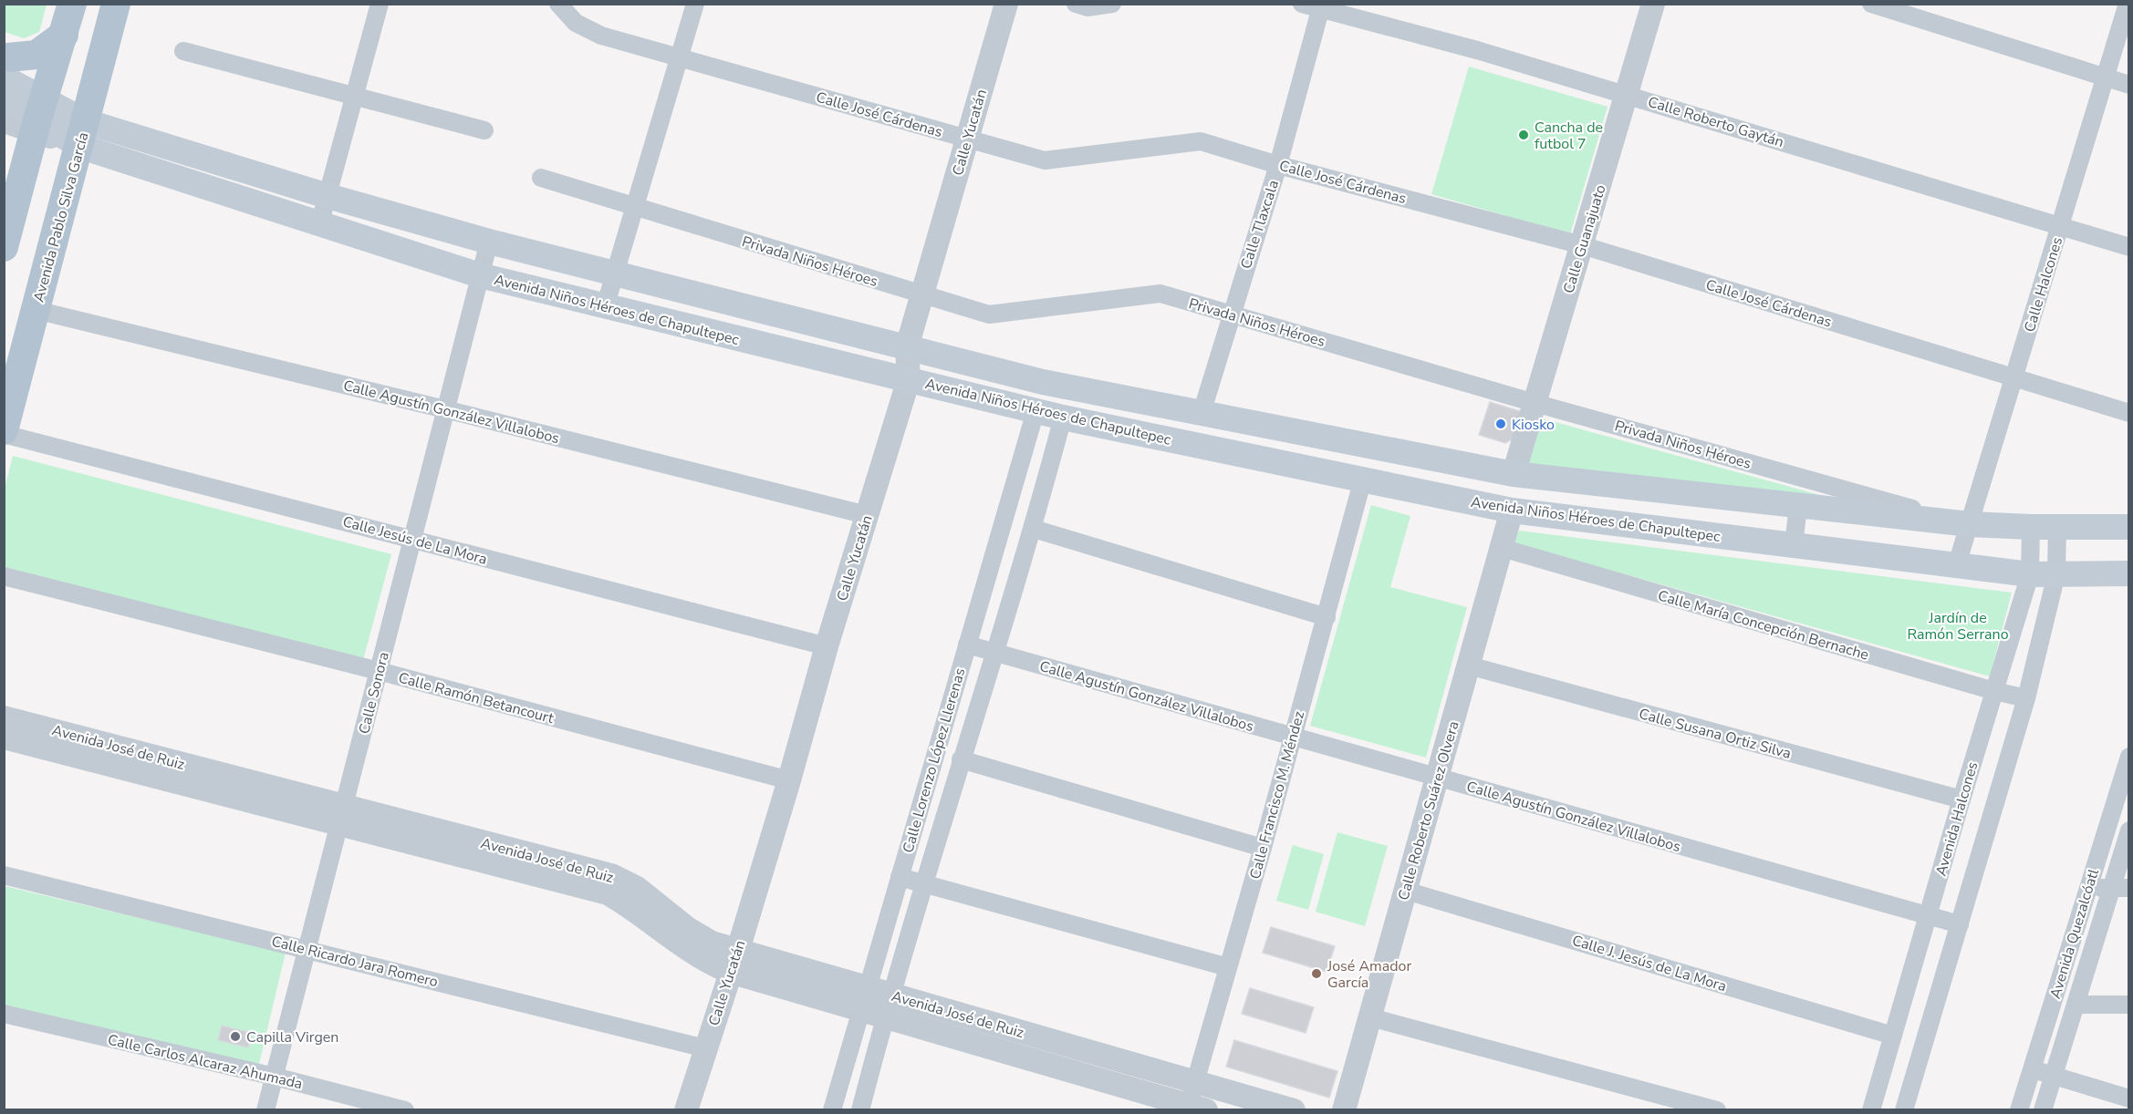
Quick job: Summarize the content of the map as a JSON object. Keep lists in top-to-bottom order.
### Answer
{
  "streets": {
    "main road": ["Avenida Pablo Silva García", "Avenida Niños Héroes de Chapultepec"],
    "street": [
      "Calle José Cárdenas",
      "Calle Roberto Gaytán",
      "Calle Yucatán",
      "Calle Tlaxcala",
      "Calle Guanajuato",
      "Privada Niños Héroes",
      "Calle Halcones",
      "Calle Agustín González Villalobos",
      "Calle Jesús de La Mora",
      "Calle María Concepción Bernache",
      "Calle Sonora",
      "Calle Ramón Betancourt",
      "Calle Susana Ortiz Silva",
      "Avenida José de Ruiz",
      "Calle Lorenzo López Llerenas",
      "Calle Francisco M. Méndez",
      "Calle Roberto Suárez Olvera",
      "Avenida Halcones",
      "Avenida Quezalcóatl",
      "Calle Ricardo Jara Romero",
      "Calle J. Jesús de La Mora",
      "Calle Carlos Alcaraz Ahumada"
    ]
  },
  "crossings": [
    ["Calle José Cárdenas", "Calle Yucatán"],
    ["Calle José Cárdenas", "Calle Tlaxcala"],
    ["Calle José Cárdenas", "Calle Guanajuato"],
    ["Calle José Cárdenas", "Calle Halcones"],
    ["Calle Roberto Gaytán", "Calle Tlaxcala"],
    ["Calle Roberto Gaytán", "Calle Guanajuato"],
    ["Calle Roberto Gaytán", "Calle Halcones"],
    ["Calle Yucatán", "Privada Niños Héroes"],
    ["Calle Yucatán", "Avenida Niños Héroes de Chapultepec"],
    ["Calle Yucatán", "Calle Agustín González Villalobos"],
    ["Calle Yucatán", "Calle Jesús de La Mora"],
    ["Calle Yucatán", "Calle Ramón Betancourt"],
    ["Calle Yucatán", "Avenida José de Ruiz"],
    ["Calle Yucatán", "Calle Ricardo Jara Romero"],
    ["Avenida Pablo Silva García", "Avenida Niños Héroes de Chapultepec"],
    ["Avenida Pablo Silva García", "Calle Agustín González Villalobos"],
    ["Avenida Pablo Silva García", "Calle Jesús de La Mora"],
    ["Calle Tlaxcala", "Privada Niños Héroes"],
    ["Calle Tlaxcala", "Avenida Niños Héroes de Chapultepec"],
    ["Calle Guanajuato", "Privada Niños Héroes"],
    ["Calle Guanajuato", "Avenida Niños Héroes de Chapultepec"],
    ["Privada Niños Héroes", "Calle Halcones"],
    ["Privada Niños Héroes", "Avenida Niños Héroes de Chapultepec"],
    ["Calle Halcones", "Avenida Niños Héroes de Chapultepec"],
    ["Avenida Niños Héroes de Chapultepec", "Calle Sonora"],
    ["Avenida Niños Héroes de Chapultepec", "Calle Lorenzo López Llerenas"],
    ["Avenida Niños Héroes de Chapultepec", "Calle Francisco M. Méndez"],
    ["Avenida Niños Héroes de Chapultepec", "Calle Roberto Suárez Olvera"],
    ["Avenida Niños Héroes de Chapultepec", "Avenida Halcones"],
    ["Calle Agustín González Villalobos", "Calle Sonora"],
    ["Calle Agustín González Villalobos", "Calle Lorenzo López Llerenas"],
    ["Calle Agustín González Villalobos", "Calle Francisco M. Méndez"],
    ["Calle Agustín González Villalobos", "Calle Roberto Suárez Olvera"],
    ["Calle Agustín González Villalobos", "Avenida Halcones"],
    ["Calle Jesús de La Mora", "Calle Sonora"],
    ["Calle María Concepción Bernache", "Calle Roberto Suárez Olvera"],
    ["Calle María Concepción Bernache", "Avenida Halcones"],
    ["Calle Sonora", "Calle Ramón Betancourt"],
    ["Calle Sonora", "Avenida José de Ruiz"],
    ["Calle Sonora", "Calle Ricardo Jara Romero"],
    ["Calle Sonora", "Calle Carlos Alcaraz Ahumada"],
    ["Calle Susana Ortiz Silva", "Calle Roberto Suárez Olvera"],
    ["Calle Susana Ortiz Silva", "Avenida Halcones"],
    ["Avenida José de Ruiz", "Calle Lorenzo López Llerenas"],
    ["Avenida José de Ruiz", "Calle Francisco M. Méndez"],
    ["Calle Roberto Suárez Olvera", "Calle J. Jesús de La Mora"],
    ["Avenida Halcones", "Calle J. Jesús de La Mora"]
  ],
  "parks": ["Jardín de Ramón Serrano"],
  "places": [
    "Cancha de futbol 7",
    "Kiosko",
    "José Amador García",
    "Capilla Virgen"
  ]
}
